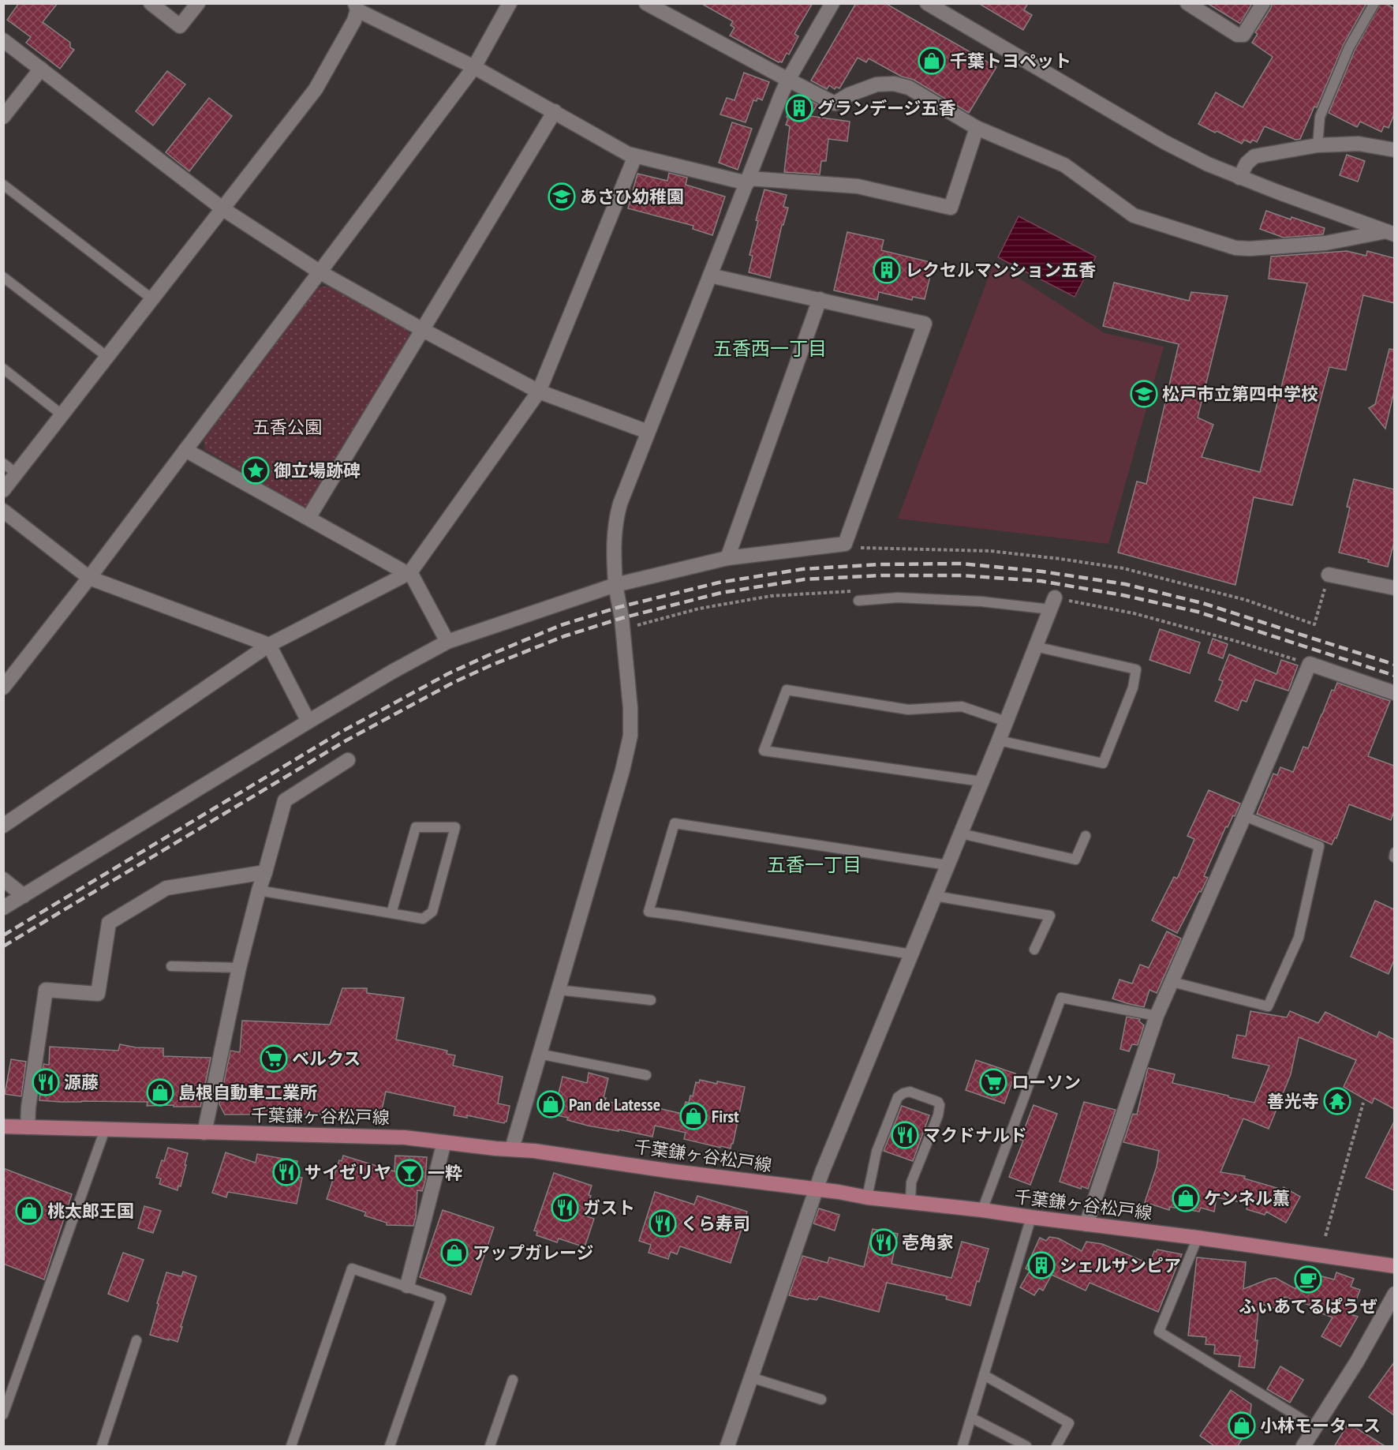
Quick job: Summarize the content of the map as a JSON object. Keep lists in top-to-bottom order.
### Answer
{
  "streets": {
    "main road": ["千葉鎌ヶ谷松戸線"]
  },
  "districts": ["五香西一丁目", "五香一丁目"],
  "parks": ["五香公園"],
  "places": {
    "shop": [
      "千葉トヨペット",
      "島根自動車工業所",
      "Pan de Latesse",
      "First",
      "ケンネル薫",
      "桃太郎王国",
      "アップガレージ",
      "小林モータース"
    ],
    "building": ["グランデージ五香", "レクセルマンション五香", "シェルサンピア"],
    "school or university": ["あさひ幼稚園", "松戸市立第四中学校"],
    "place": ["御立場跡碑"],
    "supermarket": ["ベルクス", "ローソン"],
    "restaurant": [
      "源藤",
      "マクドナルド",
      "サイゼリヤ",
      "ガスト",
      "くら寿司",
      "壱角家"
    ],
    "temple": ["善光寺"],
    "bar": ["一粋"],
    "cafe": ["ふぃあてるぱうぜ"]
  }
}
